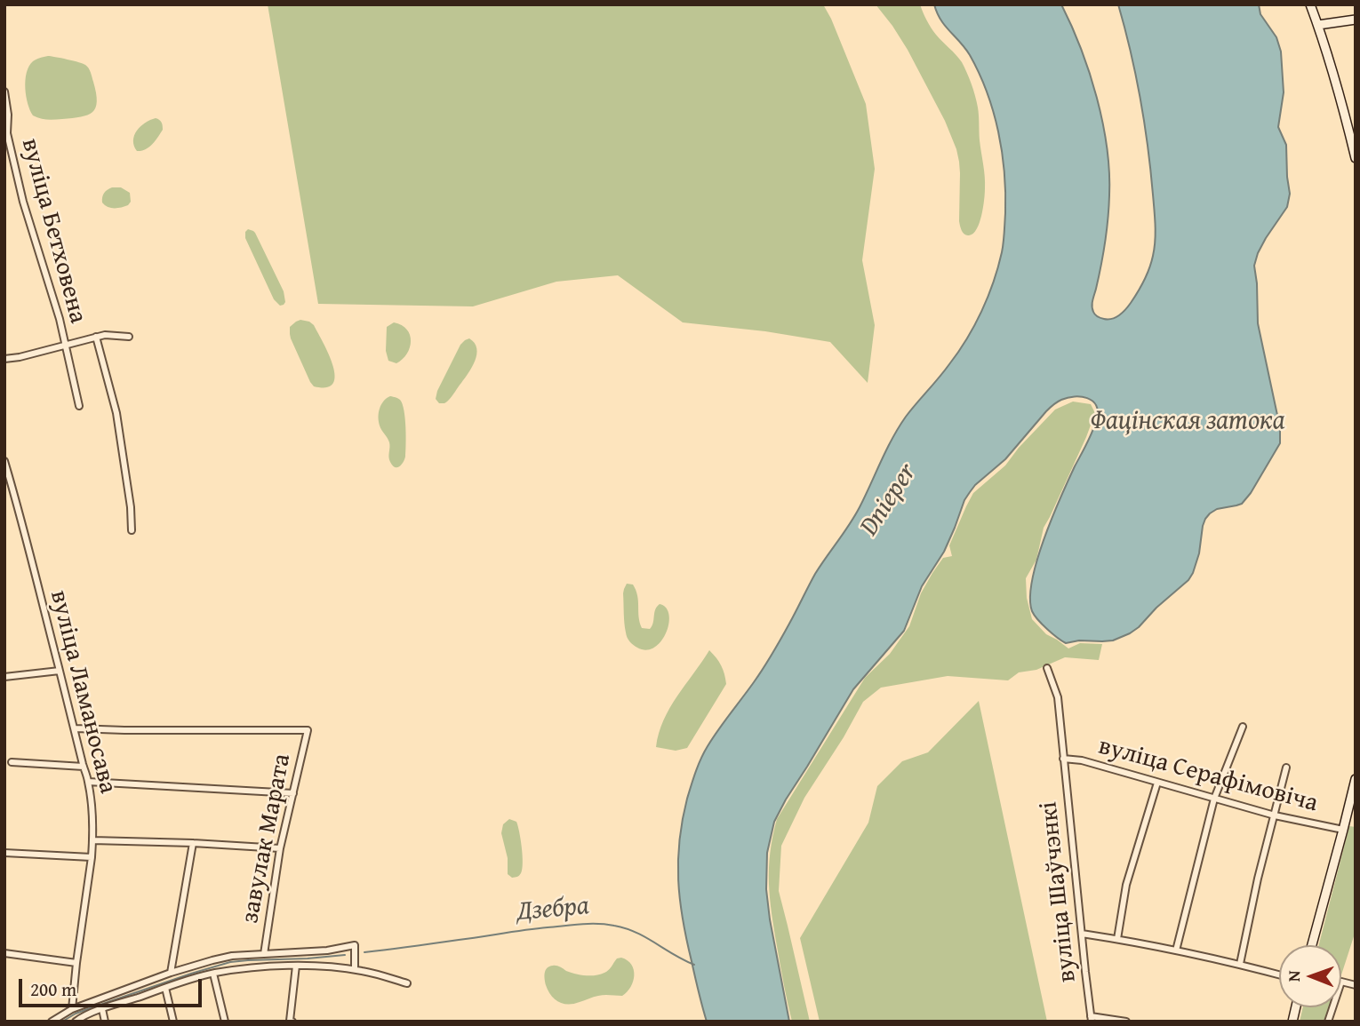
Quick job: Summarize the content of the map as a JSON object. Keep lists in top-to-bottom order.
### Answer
{
  "streets": {
    "street": [
      "вуліца Бетховена",
      "вуліца Ламаносава",
      "вуліца Серафімовіча",
      "завулак Марата",
      "вуліца Шаўчэнкі"
    ]
  },
  "crossings": [
    ["вуліца Ламаносава", "завулак Марата"],
    ["вуліца Серафімовіча", "вуліца Шаўчэнкі"]
  ],
  "water": ["Фацінская затока", "Dnieper", "Дзебра"],
  "scale_bar": "200 m",
  "north": "left"
}
